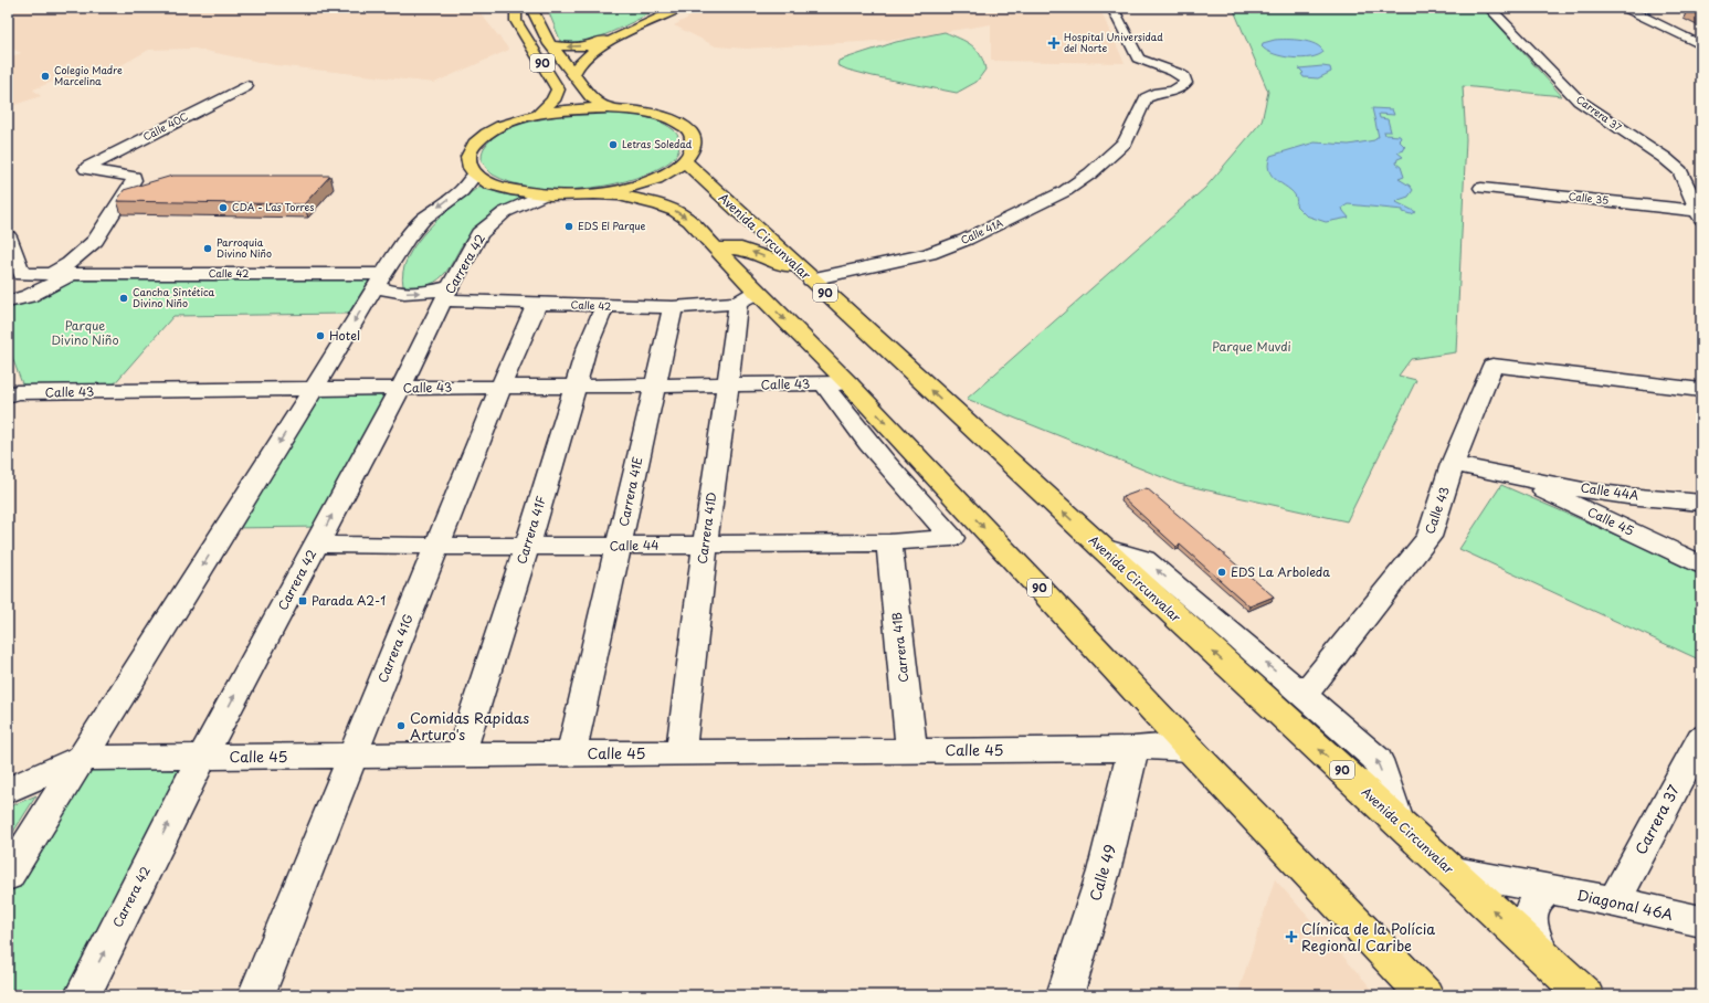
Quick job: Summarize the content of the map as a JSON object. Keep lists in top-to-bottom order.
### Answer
{
  "streets": {
    "highway": ["90", "Avenida Circunvalar"],
    "street": [
      "Carrera 37",
      "Calle 40C",
      "Calle 35",
      "Calle 41A",
      "Carrera 42",
      "Calle 42",
      "Calle 43",
      "Carrera 41E",
      "Calle 44A",
      "Calle 45",
      "Carrera 41D",
      "Carrera 41F",
      "Calle 44",
      "Carrera 41B",
      "Carrera 41G",
      "Calle 49",
      "Diagonal 46A"
    ]
  },
  "crossings": [
    ["90", "Avenida Circunvalar"],
    ["90", "Carrera 42"],
    ["90", "Calle 42"],
    ["90", "Calle 43"],
    ["90", "Calle 45"],
    ["90", "Carrera 41D"],
    ["Carrera 37", "Calle 35"],
    ["Carrera 37", "Diagonal 46A"],
    ["Calle 40C", "Calle 42"],
    ["Calle 41A", "Avenida Circunvalar"],
    ["Avenida Circunvalar", "Diagonal 46A"],
    ["Carrera 42", "Calle 42"],
    ["Carrera 42", "Calle 43"],
    ["Carrera 42", "Calle 45"],
    ["Carrera 42", "Calle 44"],
    ["Calle 42", "Carrera 41E"],
    ["Calle 42", "Carrera 41D"],
    ["Calle 42", "Carrera 41F"],
    ["Calle 42", "Carrera 41G"],
    ["Calle 43", "Carrera 41E"],
    ["Calle 43", "Carrera 41D"],
    ["Calle 43", "Carrera 41F"],
    ["Calle 43", "Calle 44"],
    ["Calle 43", "Carrera 41G"],
    ["Carrera 41E", "Calle 45"],
    ["Carrera 41E", "Calle 44"],
    ["Calle 44A", "Calle 45"],
    ["Calle 45", "Carrera 41D"],
    ["Calle 45", "Carrera 41F"],
    ["Calle 45", "Carrera 41B"],
    ["Calle 45", "Carrera 41G"],
    ["Calle 45", "Calle 49"],
    ["Carrera 41D", "Calle 44"],
    ["Carrera 41F", "Calle 44"],
    ["Calle 44", "Carrera 41B"],
    ["Calle 44", "Carrera 41G"]
  ],
  "parks": ["Parque Divino Niño", "Parque Muvdi"],
  "places": {
    "health": ["Hospital Universidad del Norte", "Clínica de la Polícia Regional Caribe"],
    "other": [
      "Colegio Madre Marcelina",
      "Letras Soledad",
      "CDA - Las Torres",
      "EDS El Parque",
      "Parroquia Divino Niño",
      "Cancha Sintética Divino Niño",
      "Hotel",
      "EDS La Arboleda",
      "Comidas Rapidas Arturo's"
    ],
    "transit": ["Parada A2-1"]
  }
}
